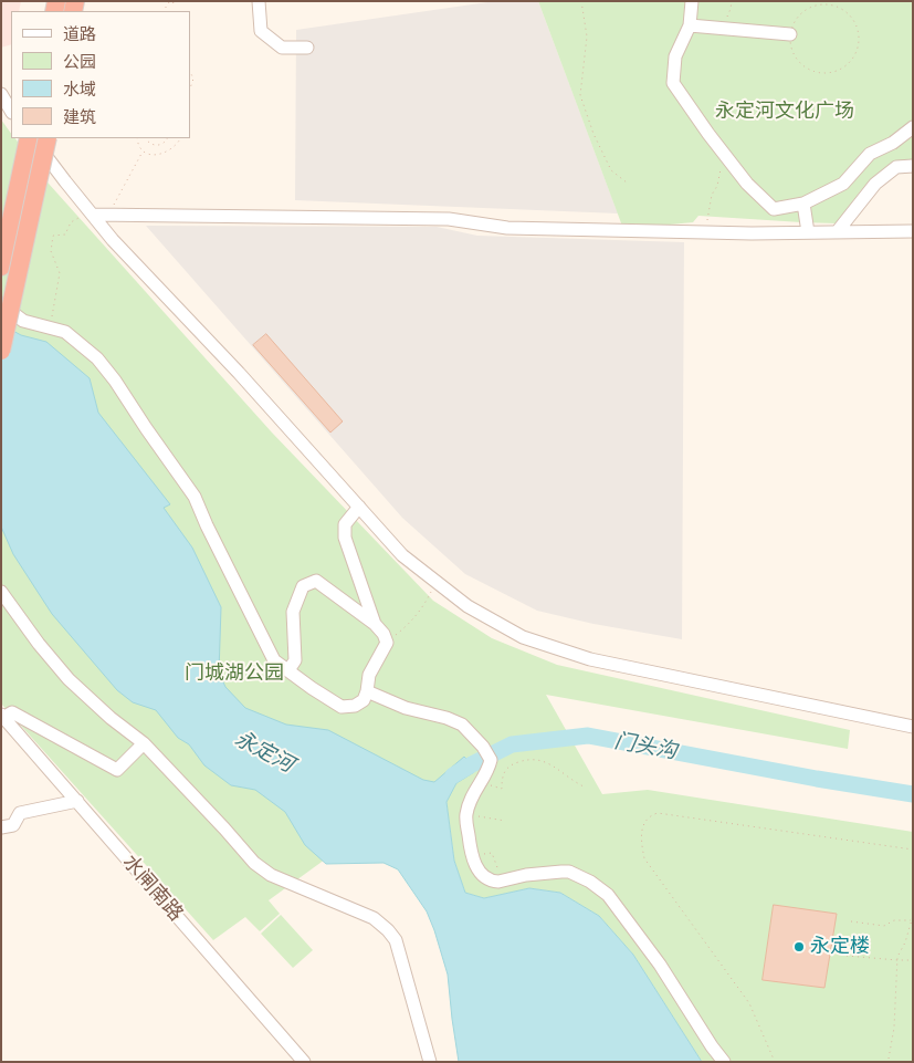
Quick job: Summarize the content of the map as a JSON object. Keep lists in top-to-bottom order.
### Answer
{
  "streets": {
    "street": ["水闸南路"]
  },
  "water": ["门头沟", "永定河"],
  "parks": ["永定河文化广场", "门城湖公园"],
  "places": ["永定楼"],
  "legend": [
    "道路",
    "公园",
    "水域",
    "建筑"
  ]
}
